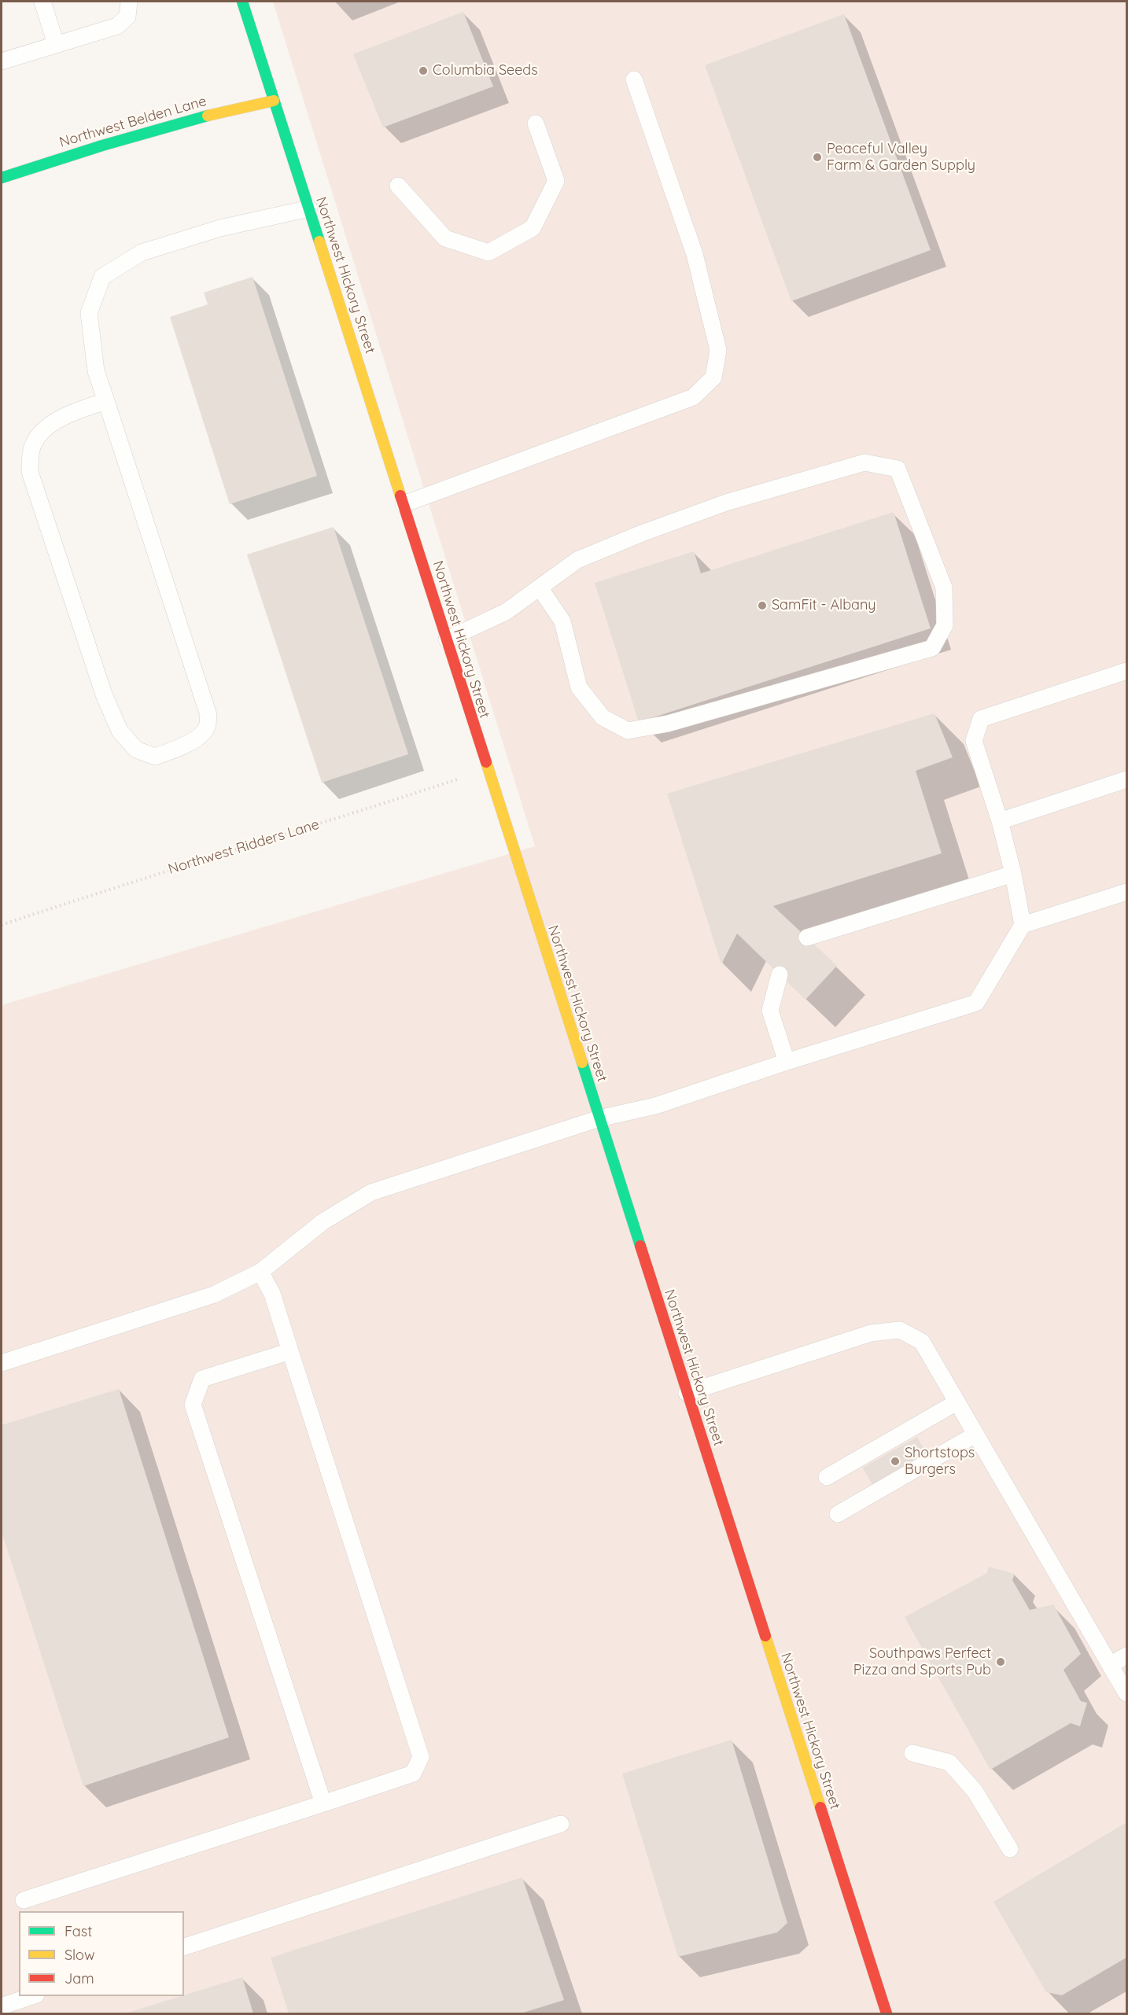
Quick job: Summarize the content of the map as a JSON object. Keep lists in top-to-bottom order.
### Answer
{
  "streets": {
    "street": ["Northwest Belden Lane", "Northwest Hickory Street"],
    "path": ["Northwest Ridders Lane"]
  },
  "crossings": [
    ["Northwest Belden Lane", "Northwest Hickory Street"],
    ["Northwest Hickory Street", "Northwest Ridders Lane"]
  ],
  "places": [
    "Columbia Seeds",
    "Peaceful Valley Farm & Garden Supply",
    "SamFit - Albany",
    "Shortstops Burgers",
    "Southpaws Perfect Pizza and Sports Pub"
  ],
  "legend": ["Fast", "Slow", "Jam"]
}
